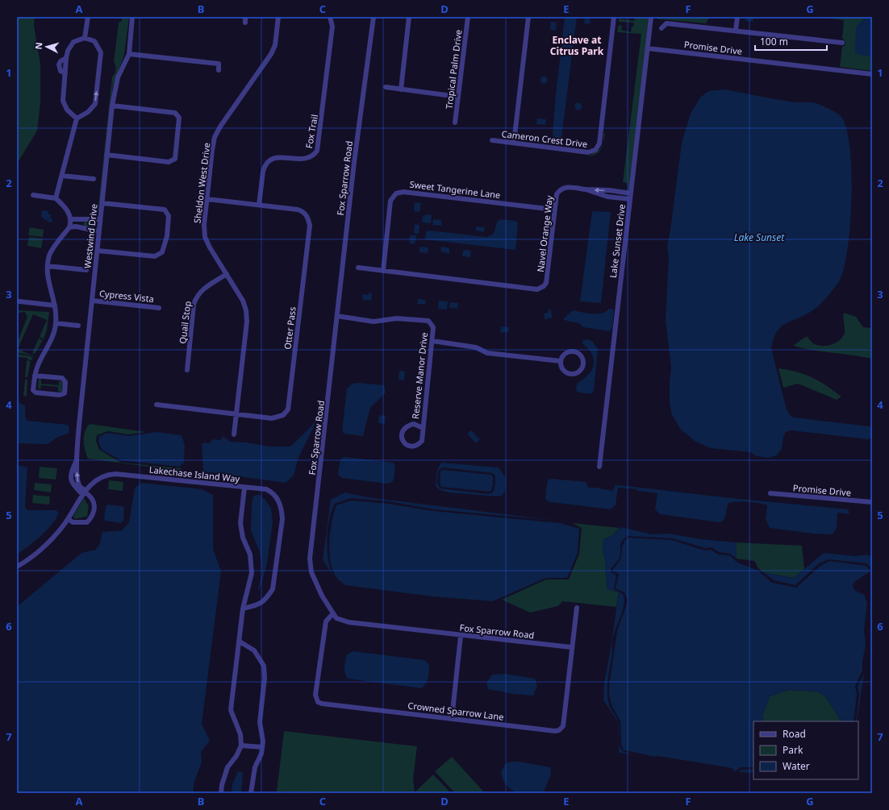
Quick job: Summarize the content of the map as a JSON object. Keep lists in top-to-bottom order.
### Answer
{
  "streets": {
    "street": [
      "Promise Drive",
      "Tropical Palm Drive",
      "Fox Trail",
      "Cameron Crest Drive",
      "Fox Sparrow Road",
      "Sheldon West Drive",
      "Sweet Tangerine Lane",
      "Navel Orange Way",
      "Westwind Drive",
      "Lake Sunset Drive",
      "Cypress Vista",
      "Quail Stop",
      "Otter Pass",
      "Reserve Manor Drive",
      "Lakechase Island Way",
      "Crowned Sparrow Lane"
    ]
  },
  "crossings": [
    ["Promise Drive", "Lake Sunset Drive"],
    ["Fox Trail", "Otter Pass"],
    ["Fox Sparrow Road", "Reserve Manor Drive"],
    ["Fox Sparrow Road", "Crowned Sparrow Lane"],
    ["Sheldon West Drive", "Quail Stop"],
    ["Sheldon West Drive", "Otter Pass"],
    ["Sweet Tangerine Lane", "Navel Orange Way"],
    ["Westwind Drive", "Cypress Vista"],
    ["Westwind Drive", "Lakechase Island Way"]
  ],
  "districts": ["Enclave at Citrus Park"],
  "water": ["Lake Sunset"],
  "legend": ["Road", "Park", "Water"],
  "scale_bar": "100 m",
  "north": "left",
  "grid": {
    "columns": [
      "A",
      "B",
      "C",
      "D",
      "E",
      "F",
      "G"
    ],
    "rows": [
      "1",
      "2",
      "3",
      "4",
      "5",
      "6",
      "7"
    ]
  }
}
